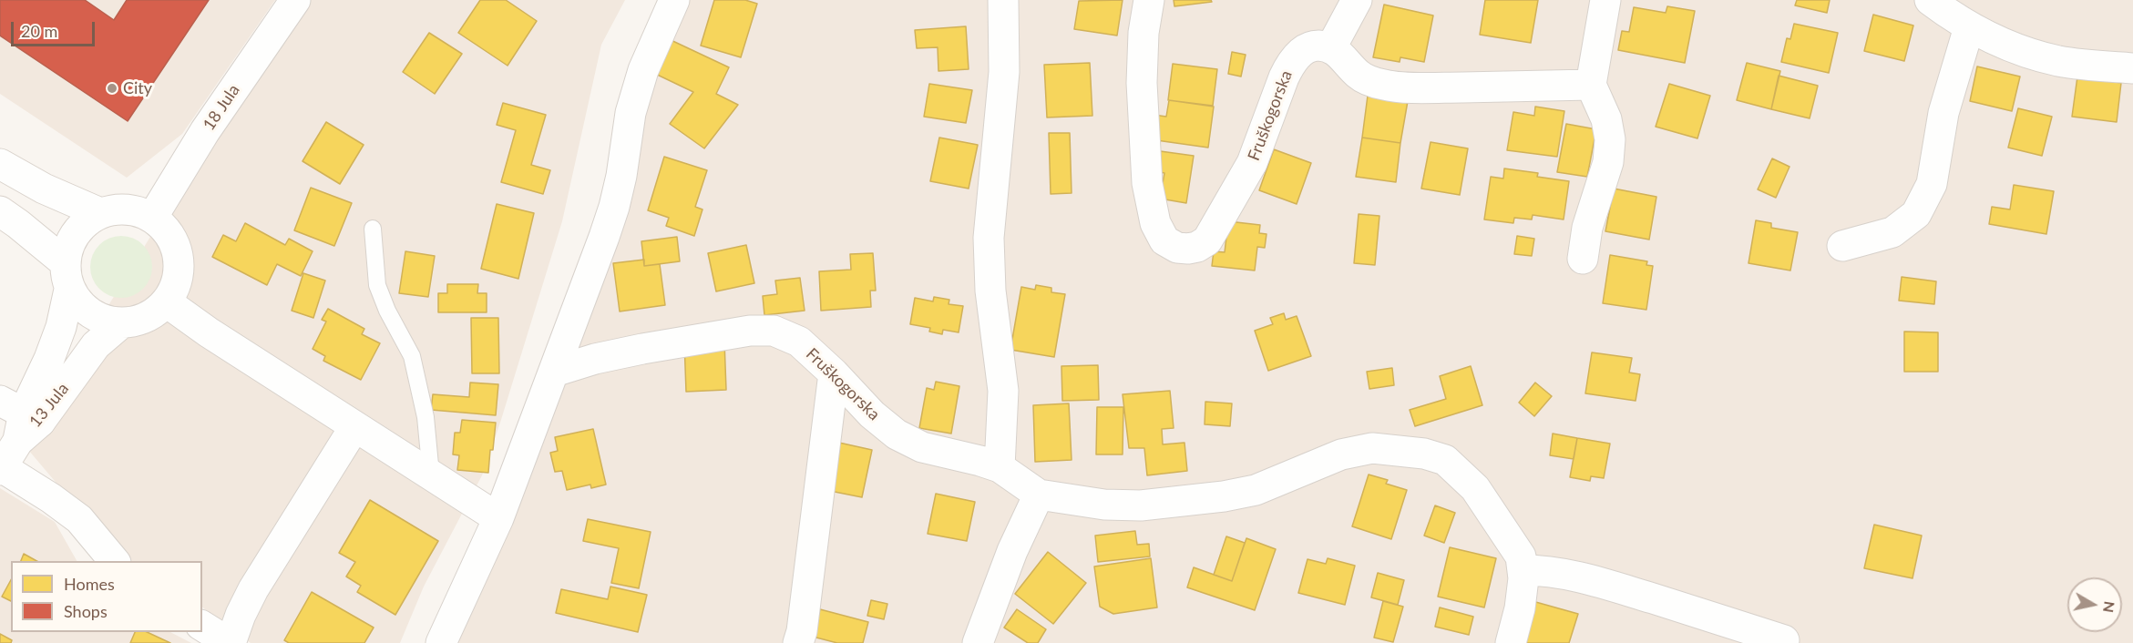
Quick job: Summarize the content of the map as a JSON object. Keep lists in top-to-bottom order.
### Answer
{
  "streets": {
    "street": ["18 Jula", "Fruškogorska", "13 Jula"]
  },
  "crossings": [
    ["18 Jula", "13 Jula"]
  ],
  "places": ["City"],
  "legend": ["Homes", "Shops"],
  "scale_bar": "20 m",
  "north": "right"
}
